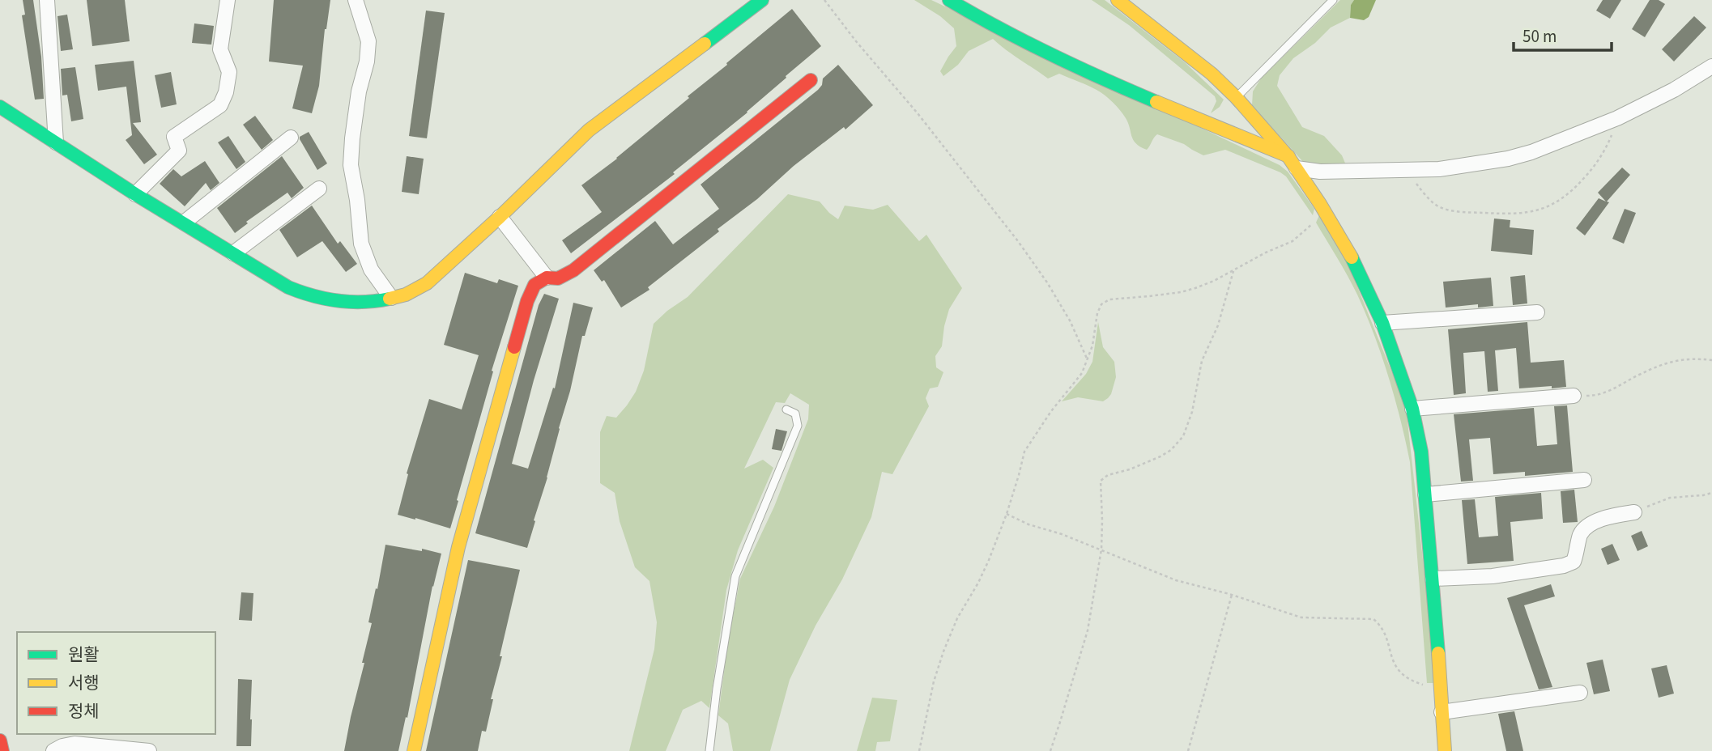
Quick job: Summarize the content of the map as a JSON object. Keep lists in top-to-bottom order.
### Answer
{
  "legend": ["원활", "서행", "정체"],
  "scale_bar": "50 m"
}
